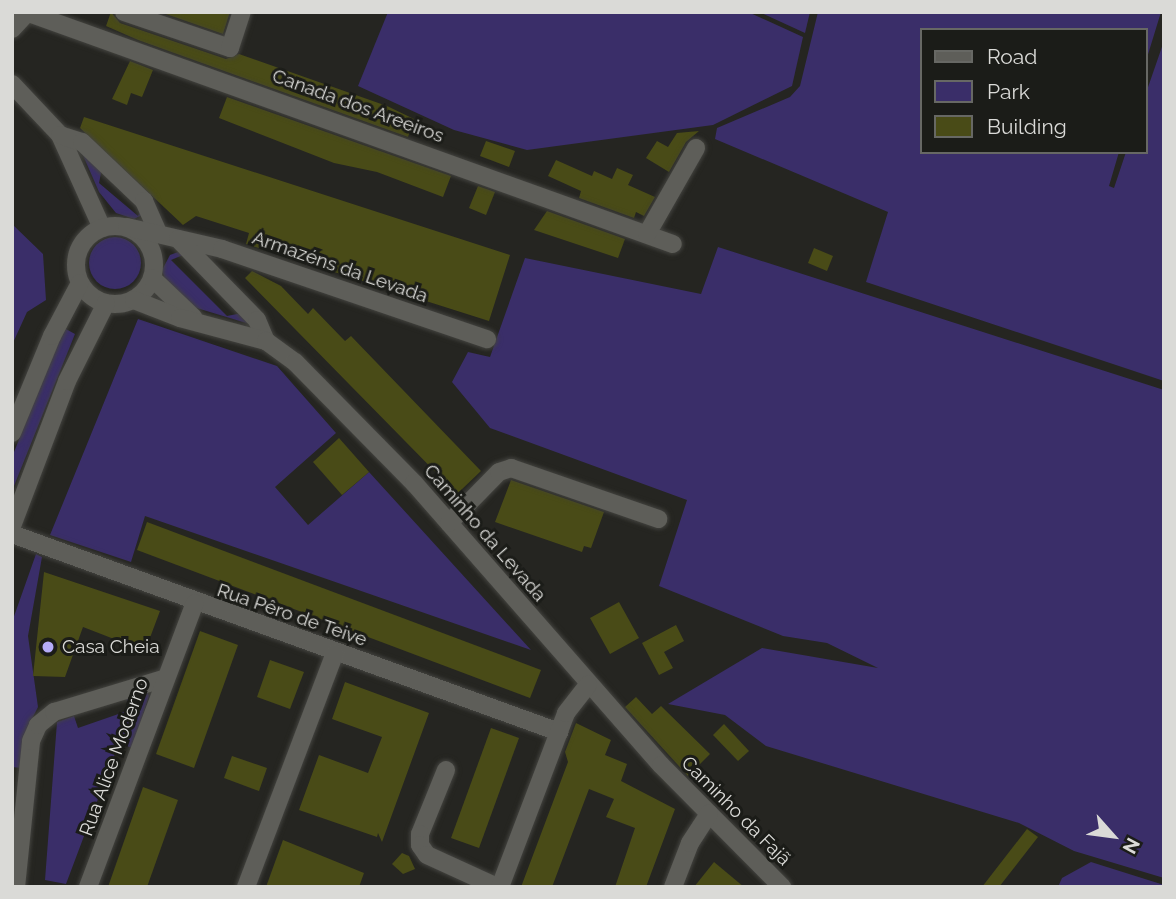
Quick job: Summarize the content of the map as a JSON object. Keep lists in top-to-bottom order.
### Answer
{
  "streets": {
    "street": [
      "Canada dos Areeiros",
      "Armazéns da Levada",
      "Caminho da Levada",
      "Rua Pêro de Teive",
      "Rua Alice Moderno",
      "Caminho da Fajã"
    ]
  },
  "crossings": [
    ["Armazéns da Levada", "Caminho da Levada"],
    ["Caminho da Levada", "Caminho da Fajã"],
    ["Rua Pêro de Teive", "Rua Alice Moderno"]
  ],
  "places": ["Casa Cheia"],
  "legend": ["Road", "Park", "Building"],
  "north": "bottom right"
}
